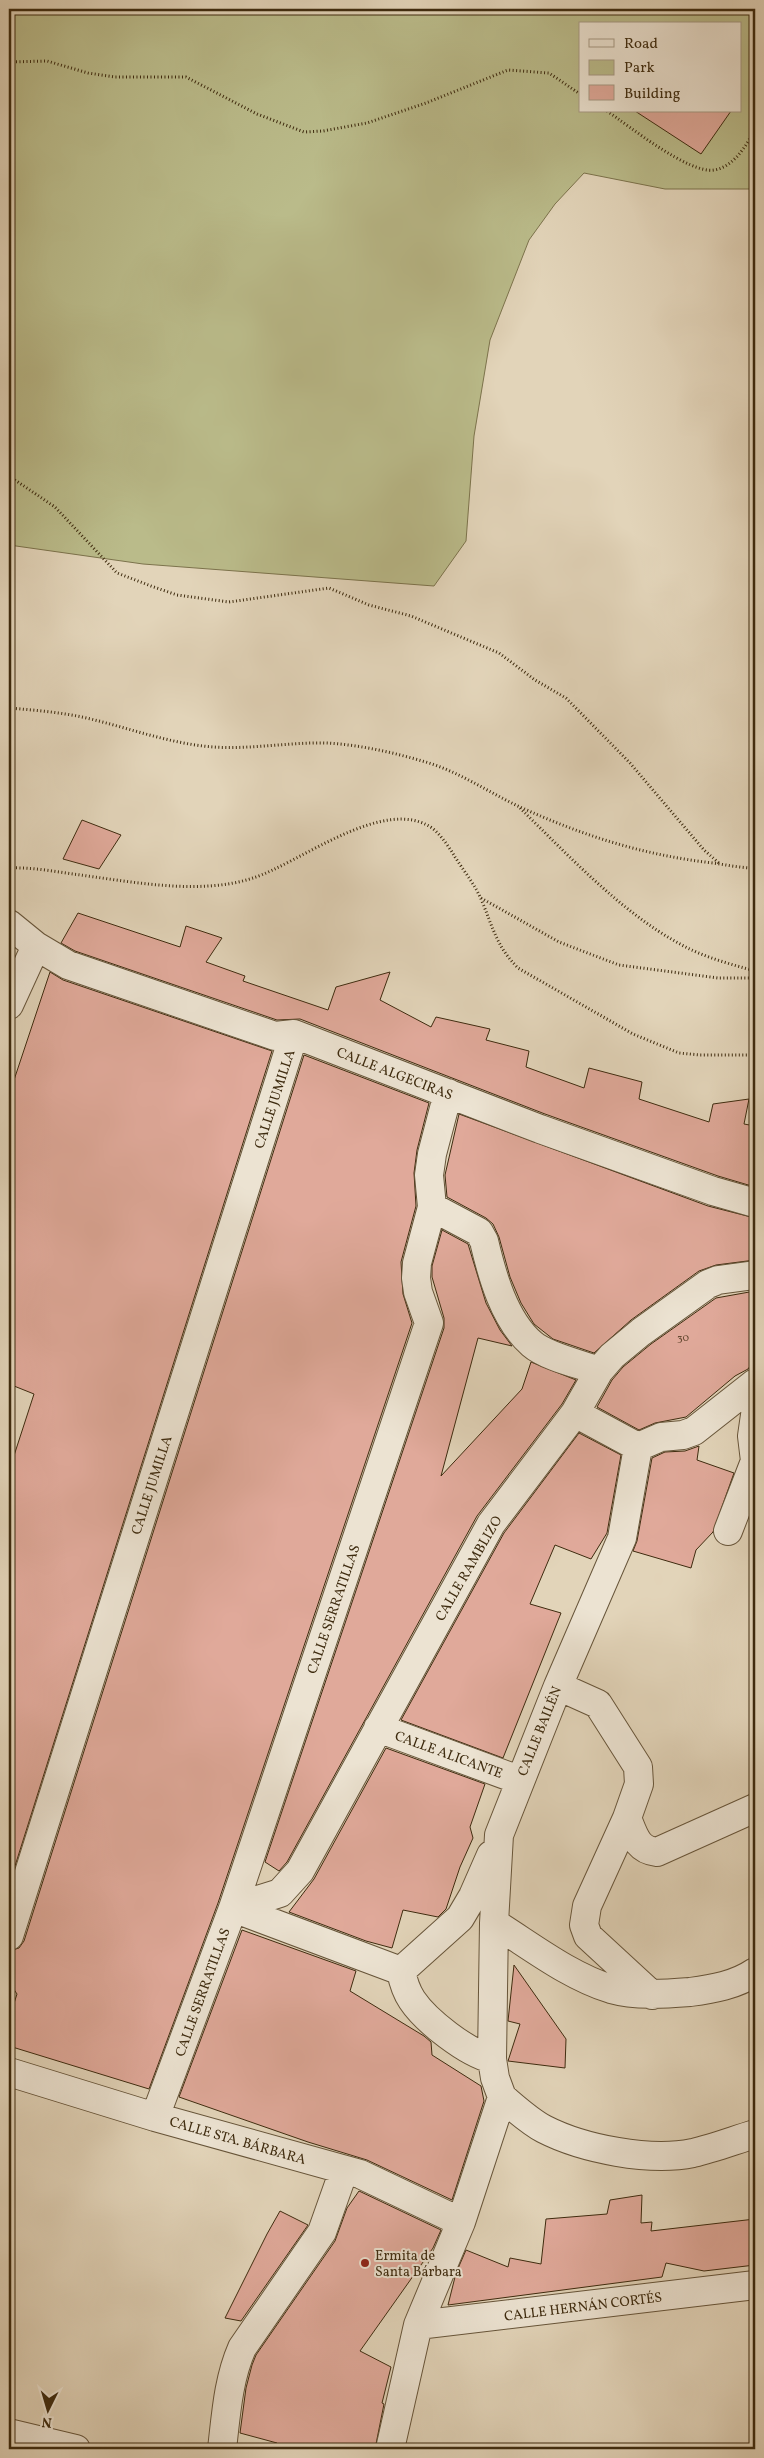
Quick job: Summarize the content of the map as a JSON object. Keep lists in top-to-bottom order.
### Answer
{
  "streets": {
    "street": [
      "CALLE ALGECIRAS",
      "CALLE JUMILLA",
      "CALLE RAMBLIZO",
      "CALLE SERRATILLAS",
      "CALLE BAILÉN",
      "CALLE ALICANTE",
      "CALLE STA. BÁRBARA",
      "CALLE HERNÁN CORTÉS"
    ]
  },
  "crossings": [
    ["CALLE ALGECIRAS", "CALLE JUMILLA"],
    ["CALLE ALGECIRAS", "CALLE SERRATILLAS"],
    ["CALLE RAMBLIZO", "CALLE SERRATILLAS"],
    ["CALLE RAMBLIZO", "CALLE ALICANTE"],
    ["CALLE SERRATILLAS", "CALLE STA. BÁRBARA"],
    ["CALLE BAILÉN", "CALLE ALICANTE"]
  ],
  "places": ["Ermita de Santa Bárbara"],
  "house_numbers": ["30"],
  "legend": ["Road", "Park", "Building"],
  "north": "bottom"
}
